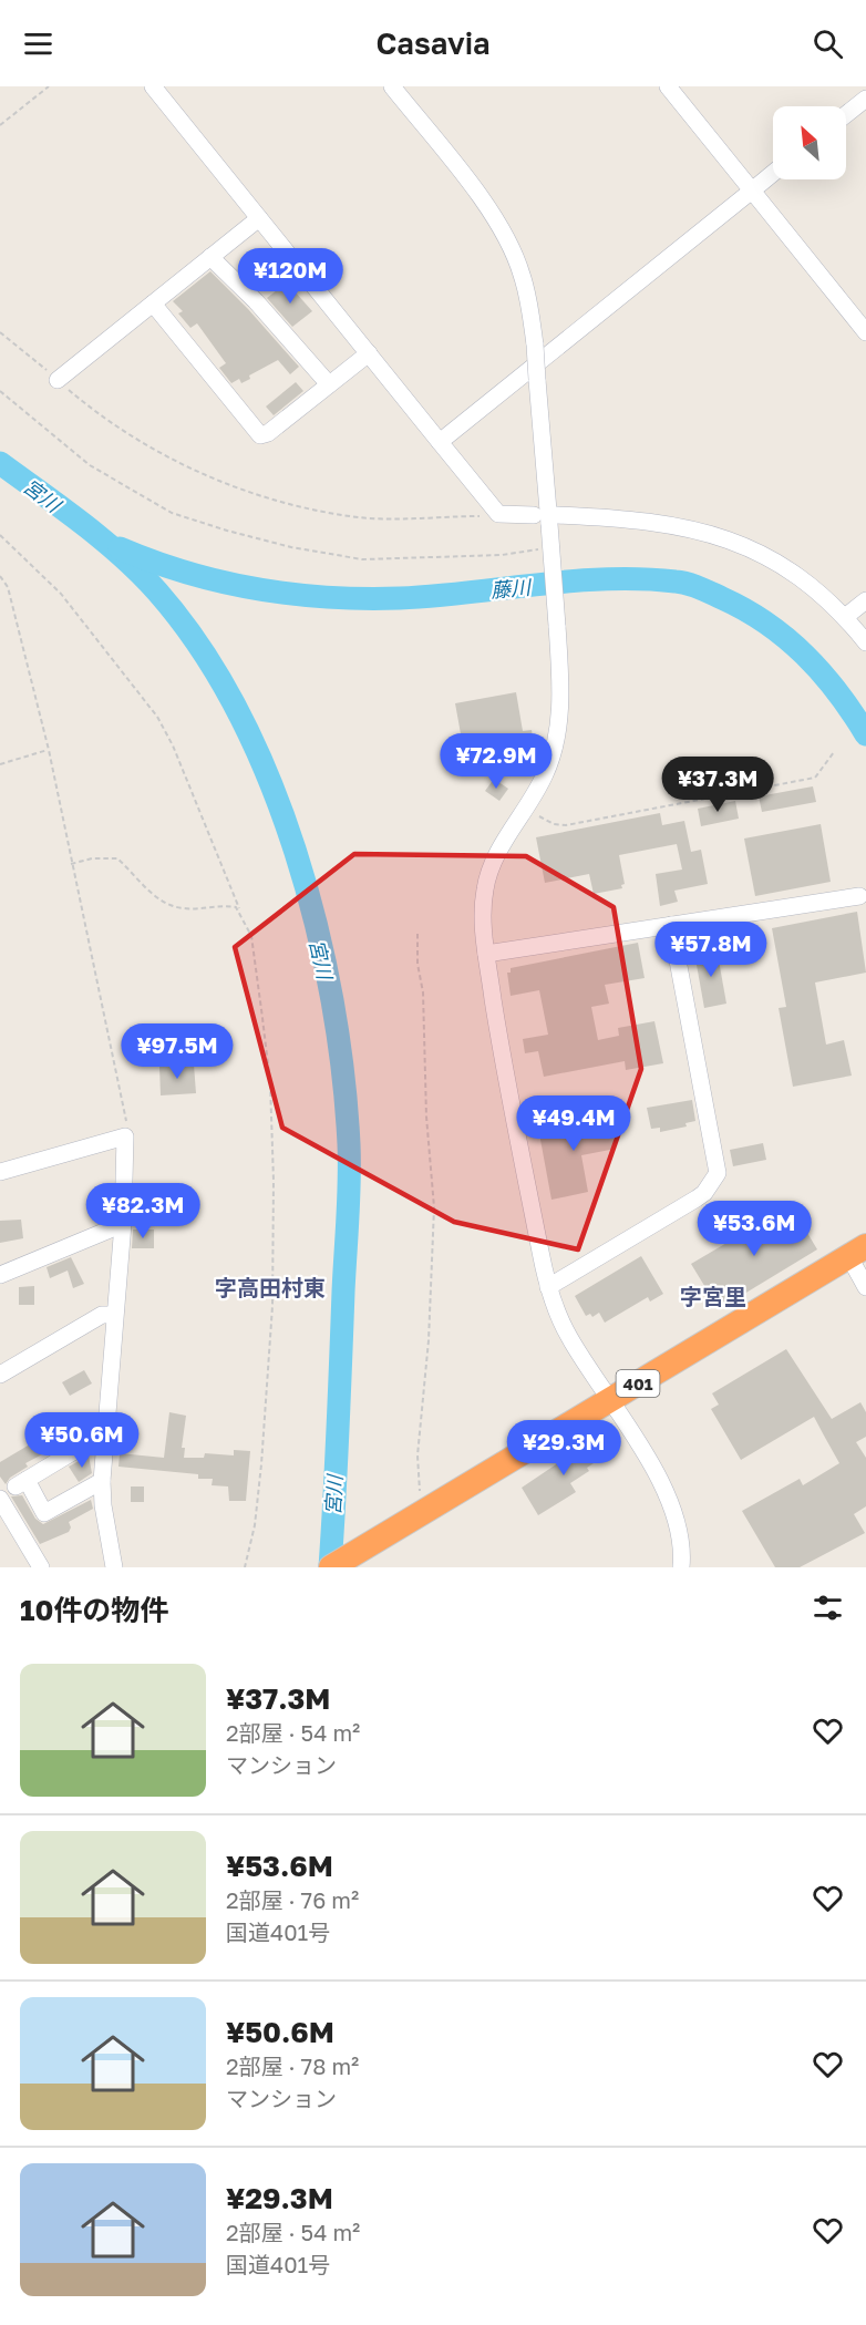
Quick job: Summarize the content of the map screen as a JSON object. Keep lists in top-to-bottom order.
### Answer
{
  "streets": {
    "highway": ["401"]
  },
  "districts": ["字高田村東", "字宮里"],
  "water": ["宮川", "藤川"],
  "north": "top left",
  "page": {
    "header": "Casavia",
    "price": [
      "¥120M",
      "¥72.9M",
      "¥37.3M",
      "¥57.8M",
      "¥97.5M",
      "¥49.4M",
      "¥82.3M",
      "¥53.6M",
      "¥50.6M",
      "¥29.3M"
    ],
    "heading": "10件の物件",
    "list": [
      {
        "name": "¥37.3M",
        "note": "2部屋 · 54 m² · マンション"
      },
      {
        "name": "¥53.6M",
        "note": "2部屋 · 76 m² · 国道401号"
      },
      {
        "name": "¥50.6M",
        "note": "2部屋 · 78 m² · マンション"
      },
      {
        "name": "¥29.3M",
        "note": "2部屋 · 54 m² · 国道401号"
      }
    ]
  }
}
